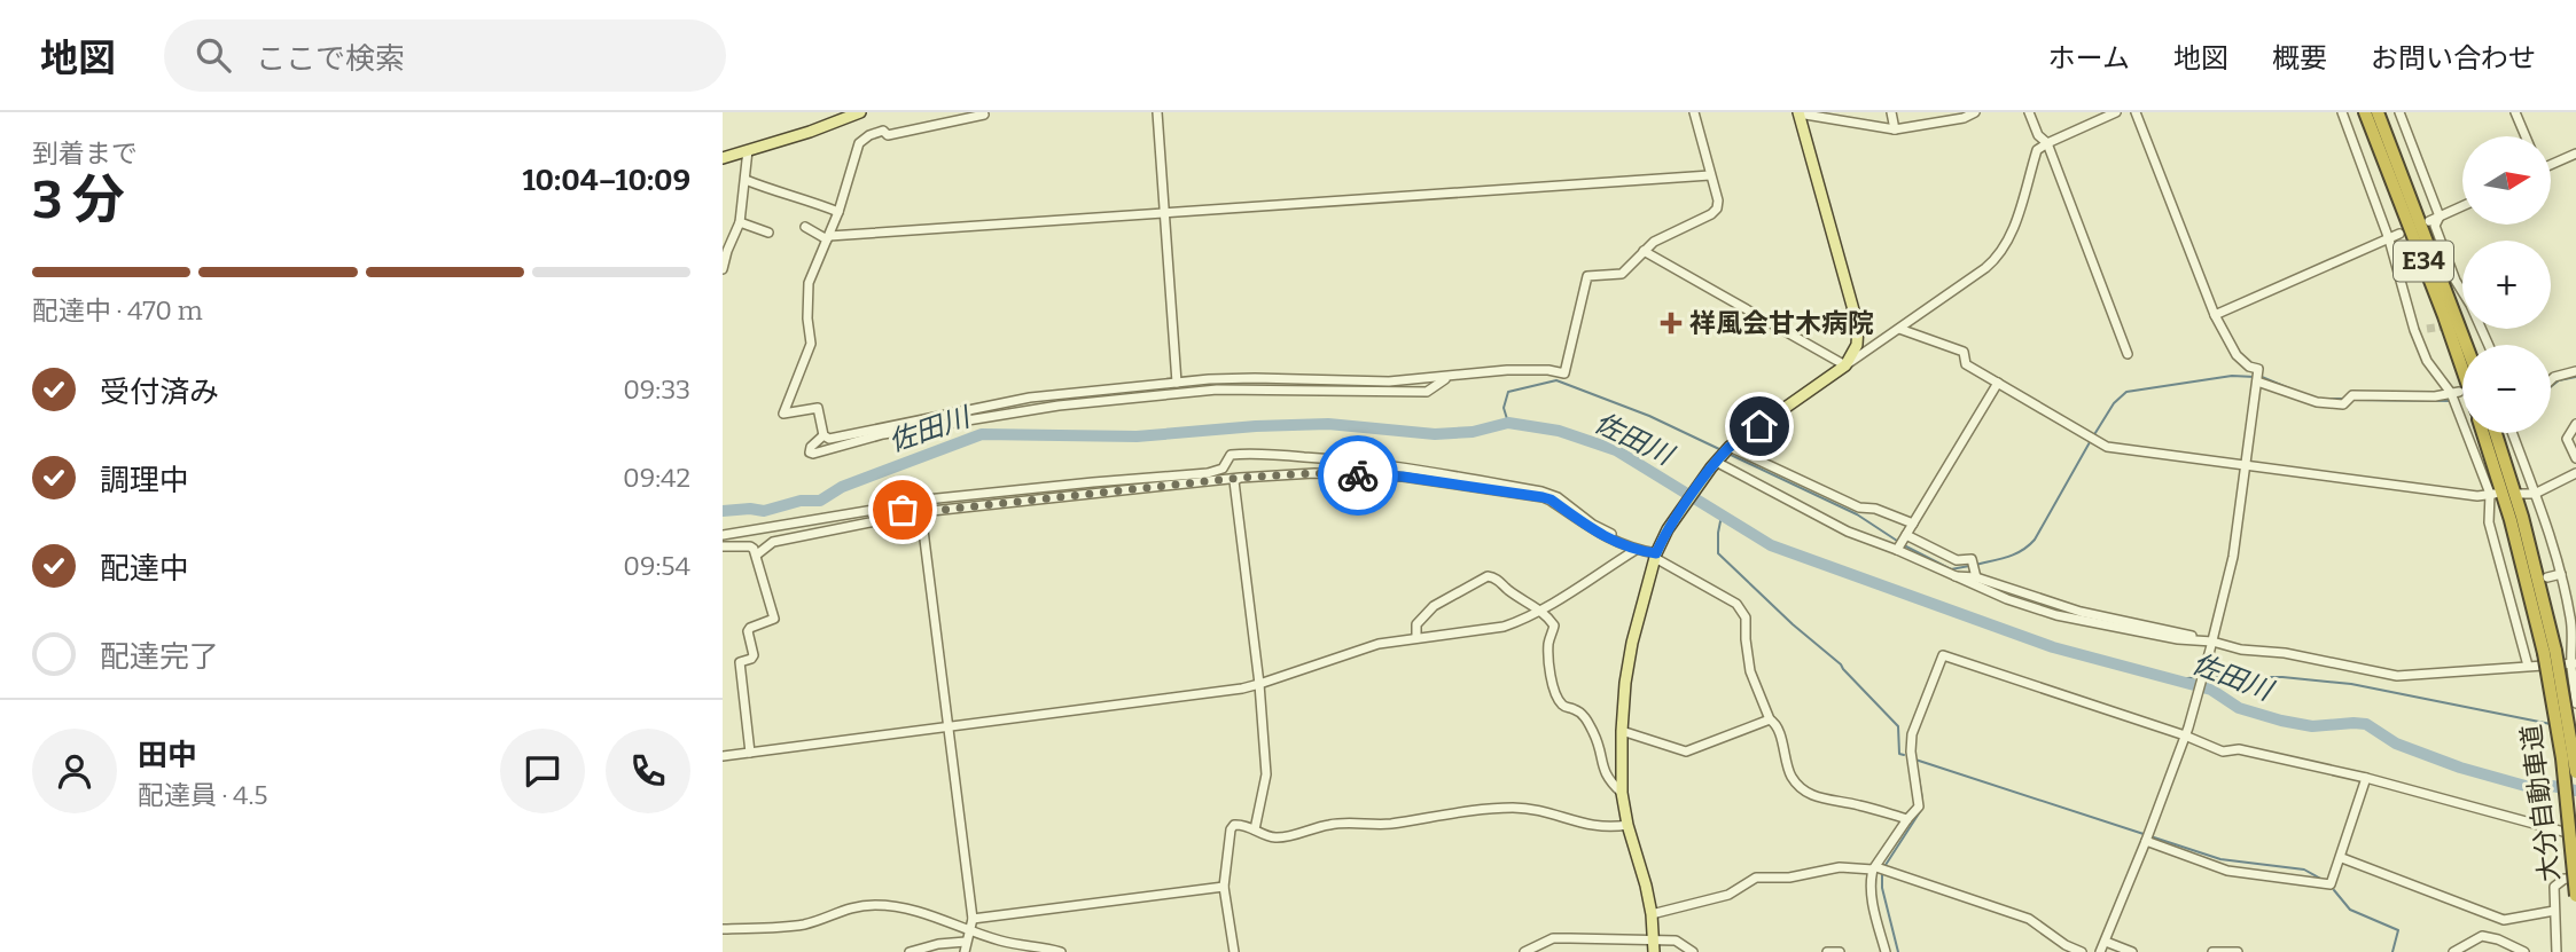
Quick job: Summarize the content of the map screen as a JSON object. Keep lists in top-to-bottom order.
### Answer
{
  "streets": {
    "highway": ["E34", "大分自動車道"]
  },
  "water": ["佐田川"],
  "places": {
    "health": ["祥風会甘木病院"]
  },
  "north": "right",
  "page": {
    "header": "地図",
    "search": "ここで検索",
    "nav": [
      "ホーム",
      "地図",
      "概要",
      "お問い合わせ"
    ],
    "heading": ["3 分", "到着まで", "10:04–10:09"],
    "panel": ["田中", "配達員 · 4.5"],
    "map_buttons": ["+", "−"],
    "bar": "配達中 · 470 m",
    "list": [
      ["受付済み", "09:33"],
      ["調理中", "09:42"],
      ["配達中", "09:54"],
      "配達完了"
    ]
  }
}
